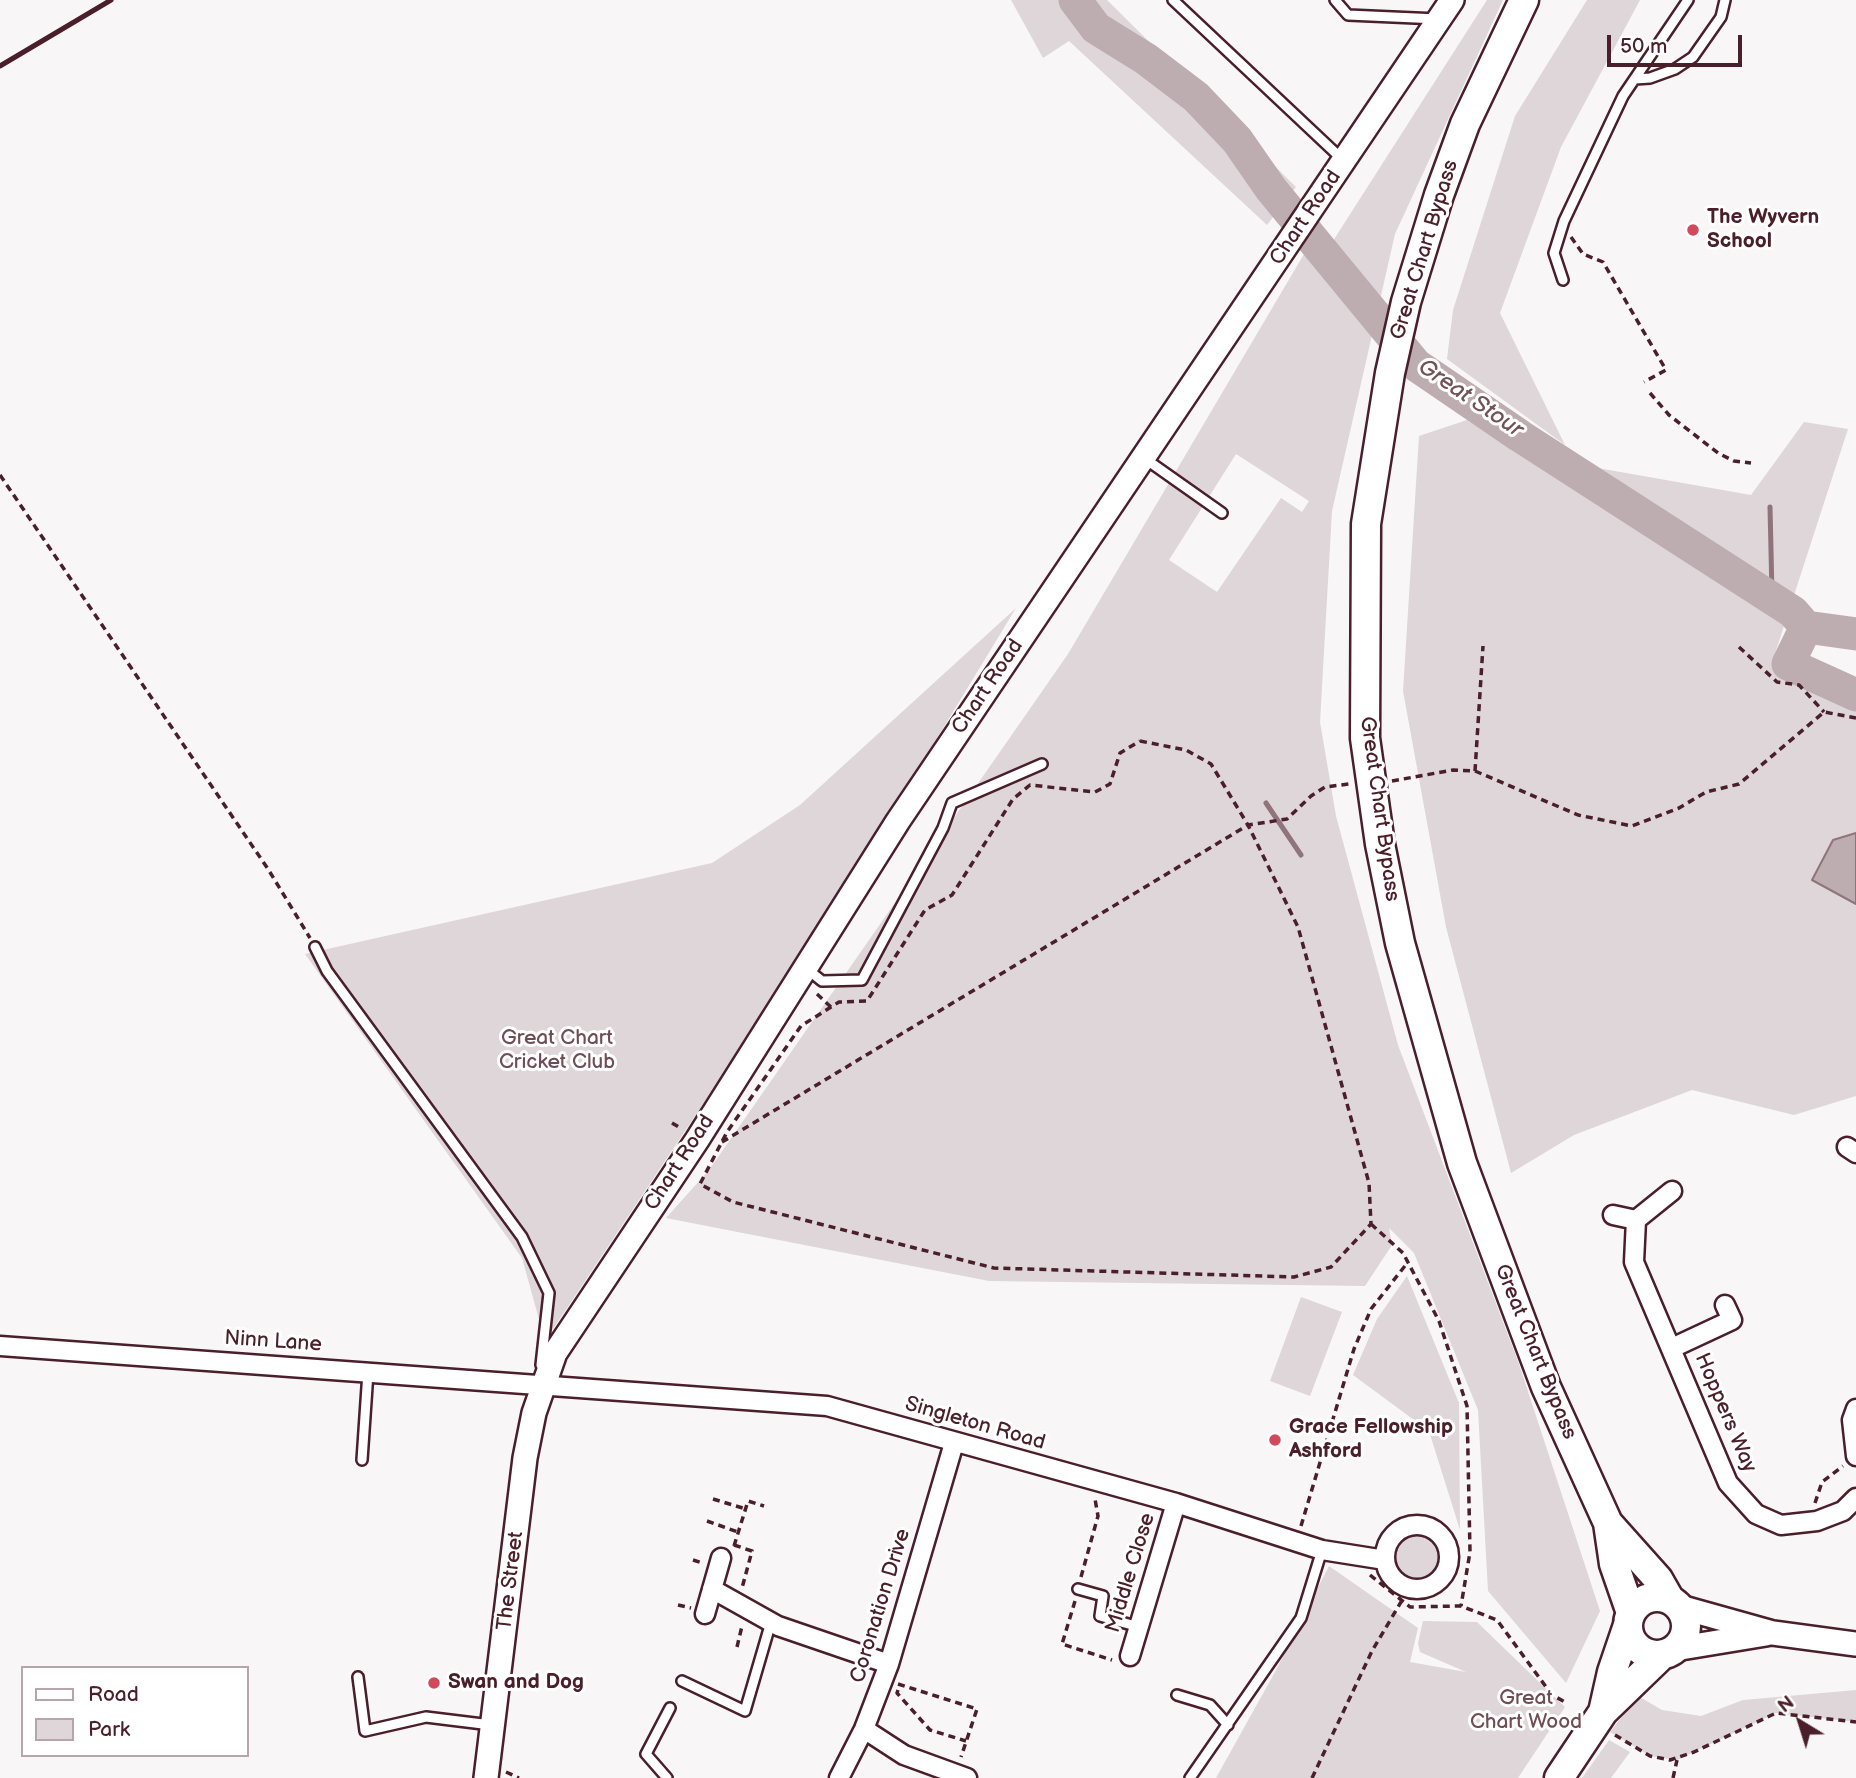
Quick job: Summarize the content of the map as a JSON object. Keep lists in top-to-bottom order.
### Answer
{
  "streets": {
    "main road": ["Great Chart Bypass"],
    "street": [
      "Chart Road",
      "Ninn Lane",
      "Hoppers Way",
      "Singleton Road",
      "Middle Close",
      "The Street",
      "Coronation Drive"
    ]
  },
  "crossings": [
    ["Chart Road", "Ninn Lane"],
    ["Chart Road", "Singleton Road"],
    ["Chart Road", "The Street"],
    ["Ninn Lane", "Singleton Road"],
    ["Ninn Lane", "The Street"],
    ["Singleton Road", "Middle Close"],
    ["Singleton Road", "The Street"],
    ["Singleton Road", "Coronation Drive"]
  ],
  "water": ["Great Stour"],
  "parks": ["Great Chart Cricket Club", "Great Chart Wood"],
  "places": ["The Wyvern School", "Grace Fellowship Ashford", "Swan and Dog"],
  "legend": ["Road", "Park"],
  "scale_bar": "50 m",
  "north": "top left"
}
